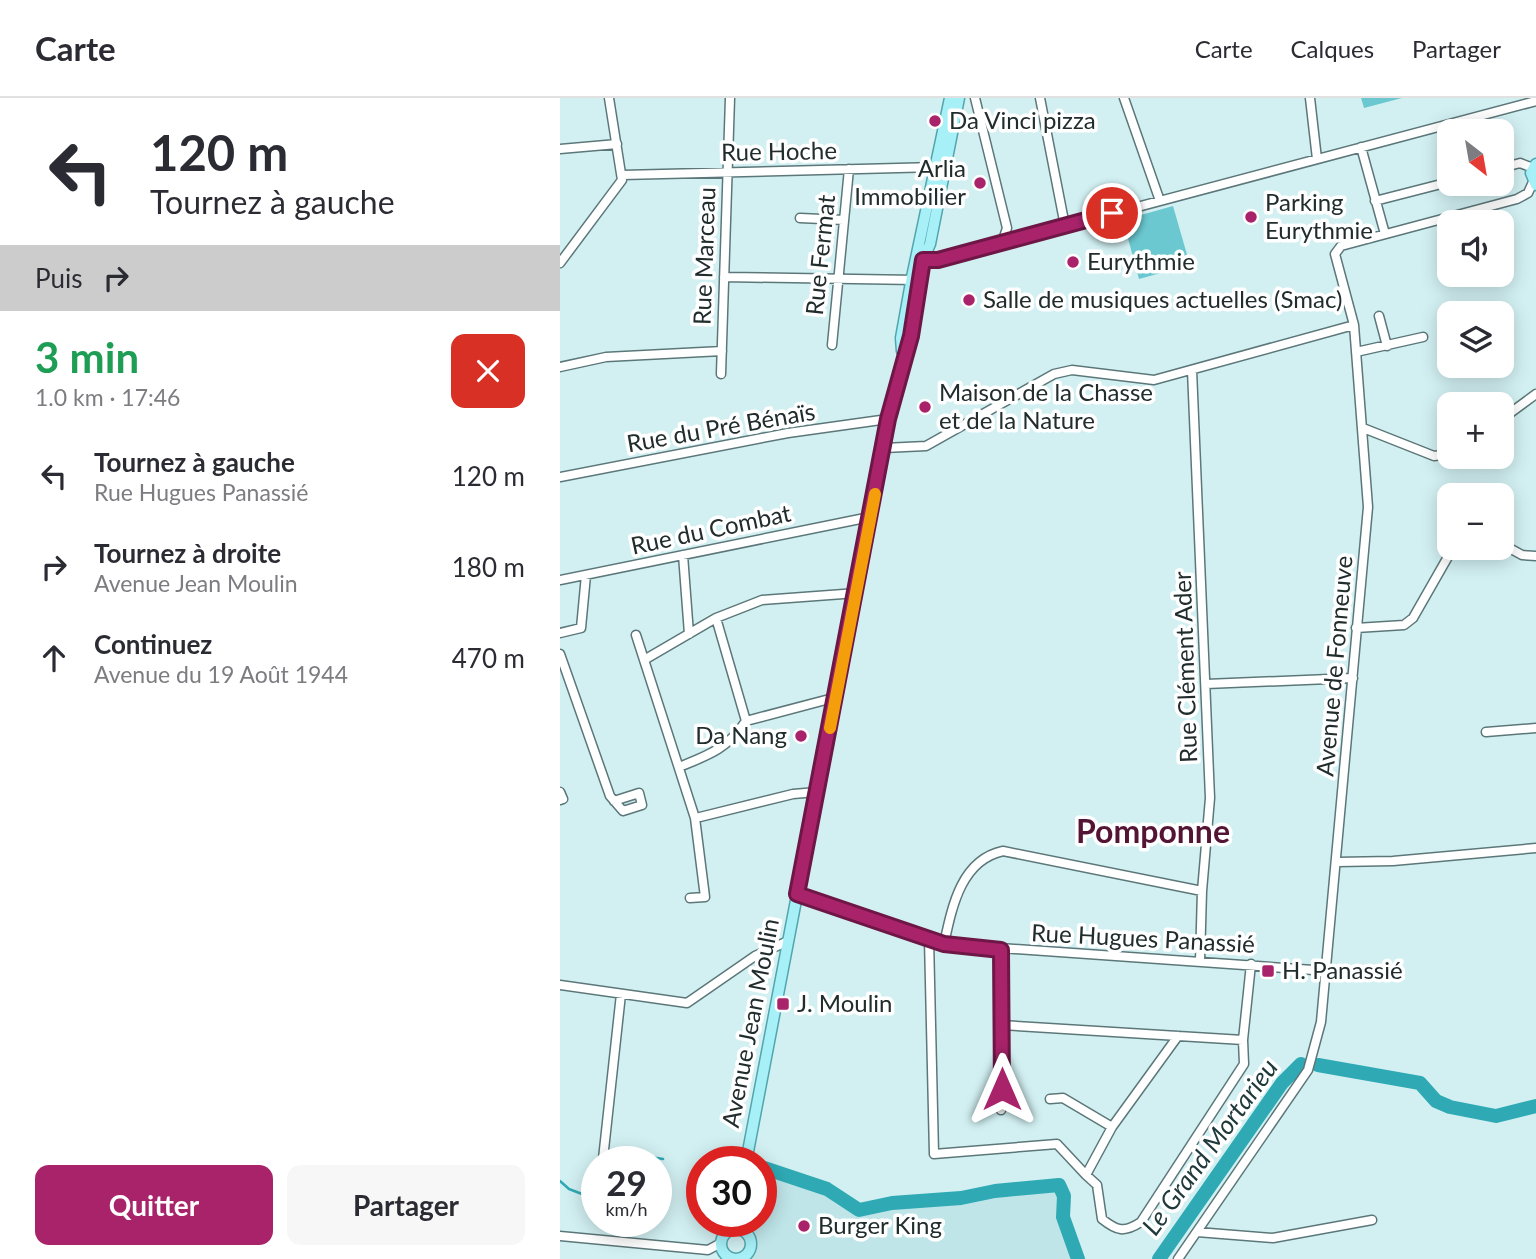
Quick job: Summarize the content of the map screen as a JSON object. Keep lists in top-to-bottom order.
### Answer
{
  "streets": {
    "main road": ["Avenue Jean Moulin"],
    "street": [
      "Rue Hoche",
      "Rue Fermat",
      "Rue Marceau",
      "Rue du Pré Bénaïs",
      "Rue du Combat",
      "Avenue de Fonneuve",
      "Rue Clément Ader",
      "Rue Hugues Panassié"
    ]
  },
  "crossings": [
    ["Rue Hoche", "Rue Fermat"],
    ["Rue Hoche", "Rue Marceau"],
    ["Rue du Pré Bénaïs", "Avenue Jean Moulin"],
    ["Rue du Combat", "Avenue Jean Moulin"],
    ["Avenue de Fonneuve", "Rue Hugues Panassié"],
    ["Rue Clément Ader", "Rue Hugues Panassié"],
    ["Rue Hugues Panassié", "Avenue Jean Moulin"]
  ],
  "districts": ["Pomponne"],
  "water": ["Le Grand Mortarieu"],
  "places": {
    "other": [
      "Da Vinci pizza",
      "Arlia Immobilier",
      "Parking Eurythmie",
      "Eurythmie",
      "Salle de musiques actuelles (Smac)",
      "Maison de la Chasse et de la Nature",
      "Da Nang",
      "Burger King"
    ],
    "transit": ["H. Panassié", "J. Moulin"]
  },
  "north": "bottom right",
  "page": {
    "header": "Carte",
    "nav": ["Carte", "Calques", "Partager"],
    "turn": ["120 m", "Tournez à gauche"],
    "map_buttons": ["+", "−"],
    "then": "Puis",
    "heading": ["3 min", "1.0 km · 17:46"],
    "list": [
      {
        "name": "Tournez à gauche",
        "note": "Rue Hugues Panassié",
        "value": "120 m"
      },
      {
        "name": "Tournez à droite",
        "note": "Avenue Jean Moulin",
        "value": "180 m"
      },
      {
        "name": "Continuez",
        "note": "Avenue du 19 Août 1944",
        "value": "470 m"
      }
    ],
    "speed": "29 km/h",
    "limit": "30",
    "buttons": ["Quitter", "Partager"]
  }
}
